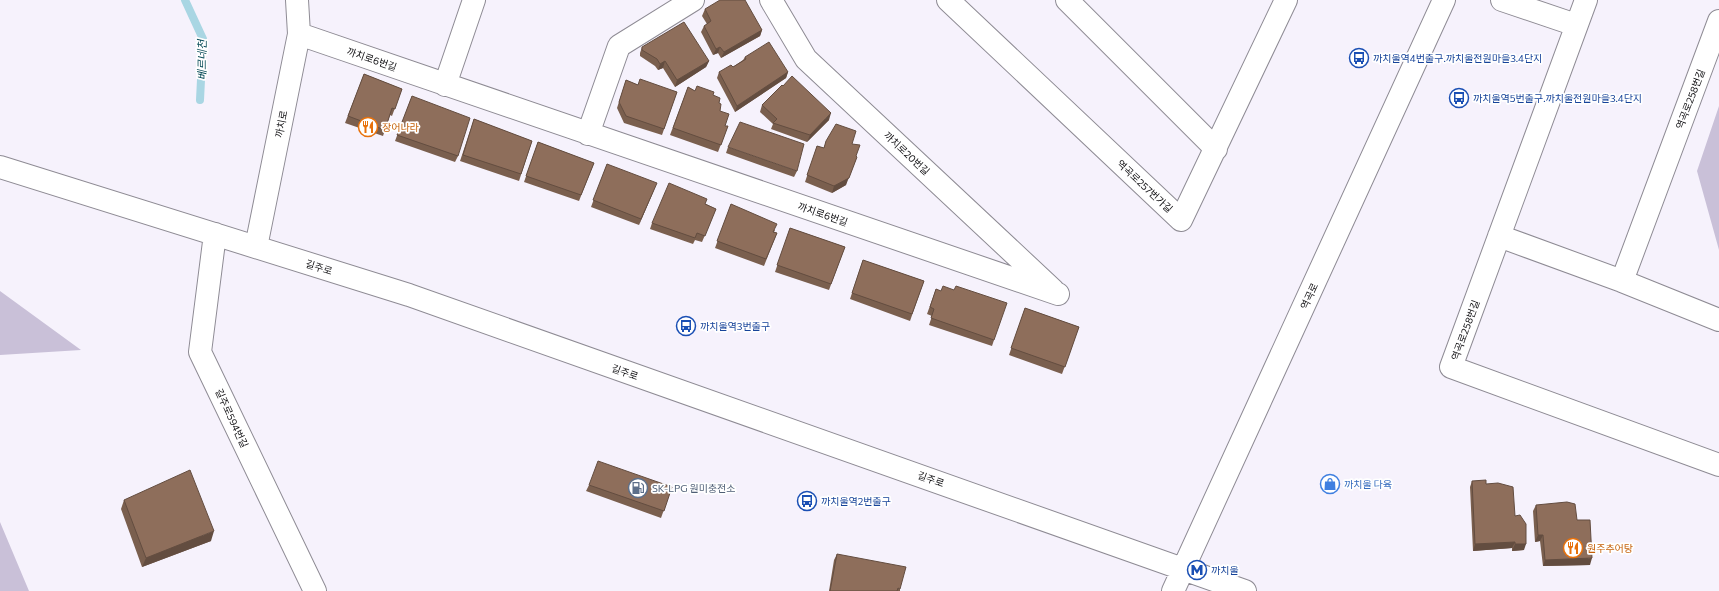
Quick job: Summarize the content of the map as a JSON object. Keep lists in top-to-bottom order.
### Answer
{
  "streets": {
    "street": [
      "까치로6번길",
      "역곡로258번길",
      "까치로",
      "까치로20번길",
      "역곡로257번가길",
      "길주로",
      "역곡로",
      "길주로594번길"
    ]
  },
  "crossings": [
    ["까치로6번길", "까치로"],
    ["까치로6번길", "까치로20번길"],
    ["까치로", "길주로"],
    ["길주로", "역곡로"],
    ["길주로", "길주로594번길"]
  ],
  "water": ["베르네천"],
  "places": {
    "bus stop": [
      "까치울역4번출구.까치울전원마을3.4단지",
      "까치울역5번출구.까치울전원마을3.4단지",
      "까치울역3번출구",
      "까치울역2번출구"
    ],
    "restaurant": ["장어나라", "원주추어탕"],
    "shop": ["까치울 다육"],
    "fuel station": ["SK-LPG 원미충전소"],
    "metro station": ["까치울"]
  }
}
